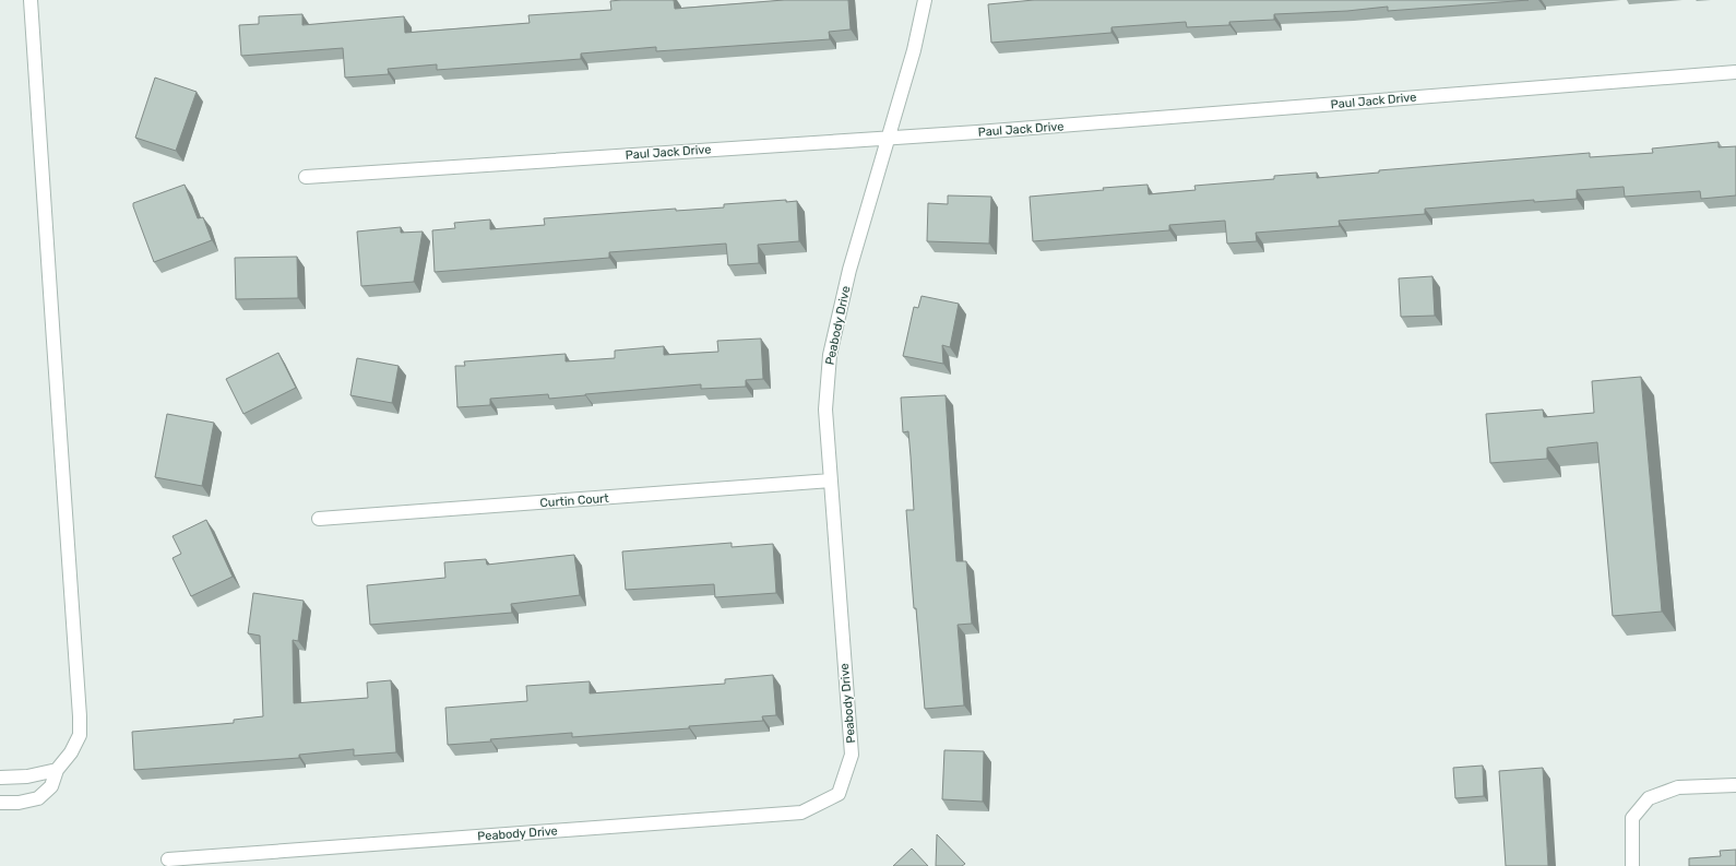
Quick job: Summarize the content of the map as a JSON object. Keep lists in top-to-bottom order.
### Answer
{
  "streets": {
    "street": ["Paul Jack Drive", "Peabody Drive", "Curtin Court"]
  },
  "crossings": [
    ["Paul Jack Drive", "Peabody Drive"],
    ["Peabody Drive", "Curtin Court"]
  ]
}
